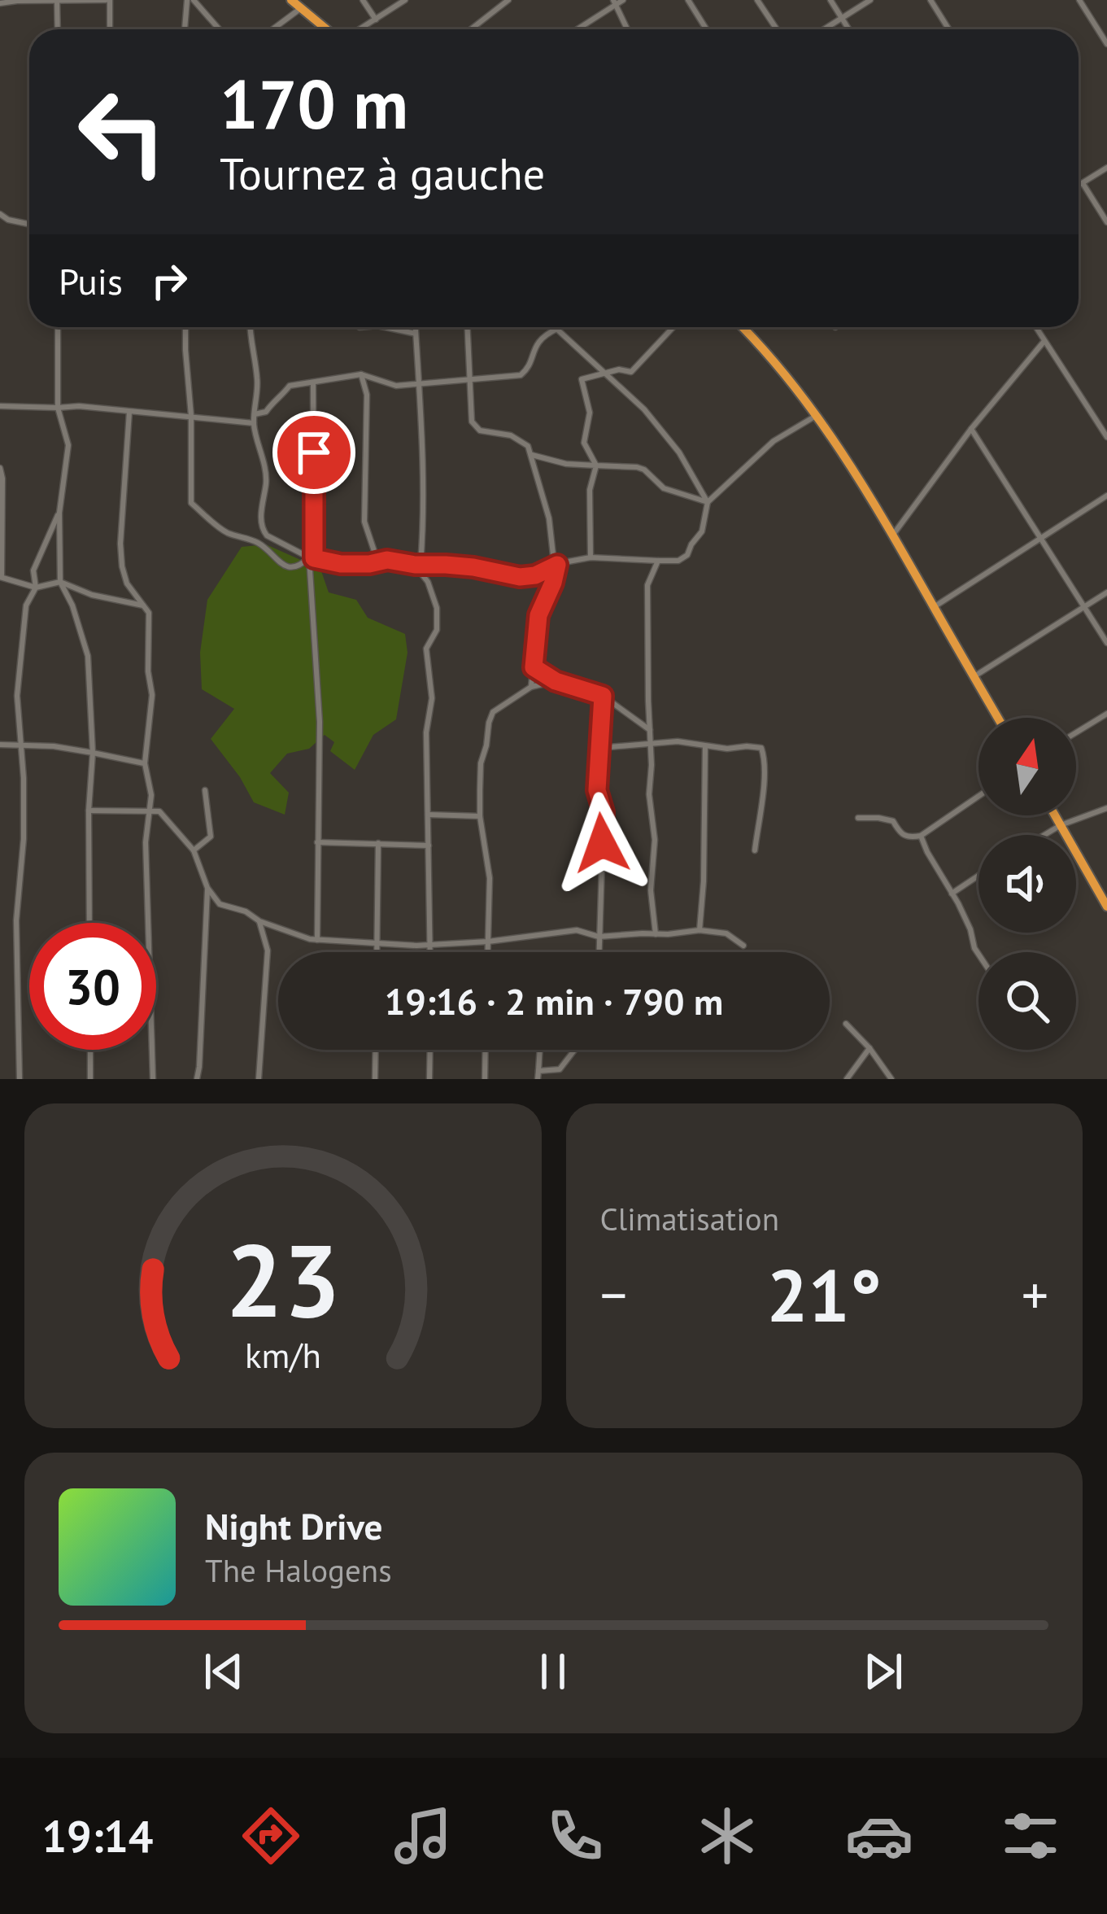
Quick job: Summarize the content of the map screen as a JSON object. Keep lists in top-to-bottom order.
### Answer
{
  "north": "top",
  "page": {
    "turn": ["170 m", "Tournez à gauche"],
    "then": "Puis",
    "limit": "30",
    "trip": "19:16 · 2 min · 790 m",
    "tile": "Climatisation",
    "heat": ["−", "21°", "+"],
    "song": ["Night Drive", "The Halogens"],
    "tabs": "19:14",
    "gauge": ["23", "km/h"]
  }
}
